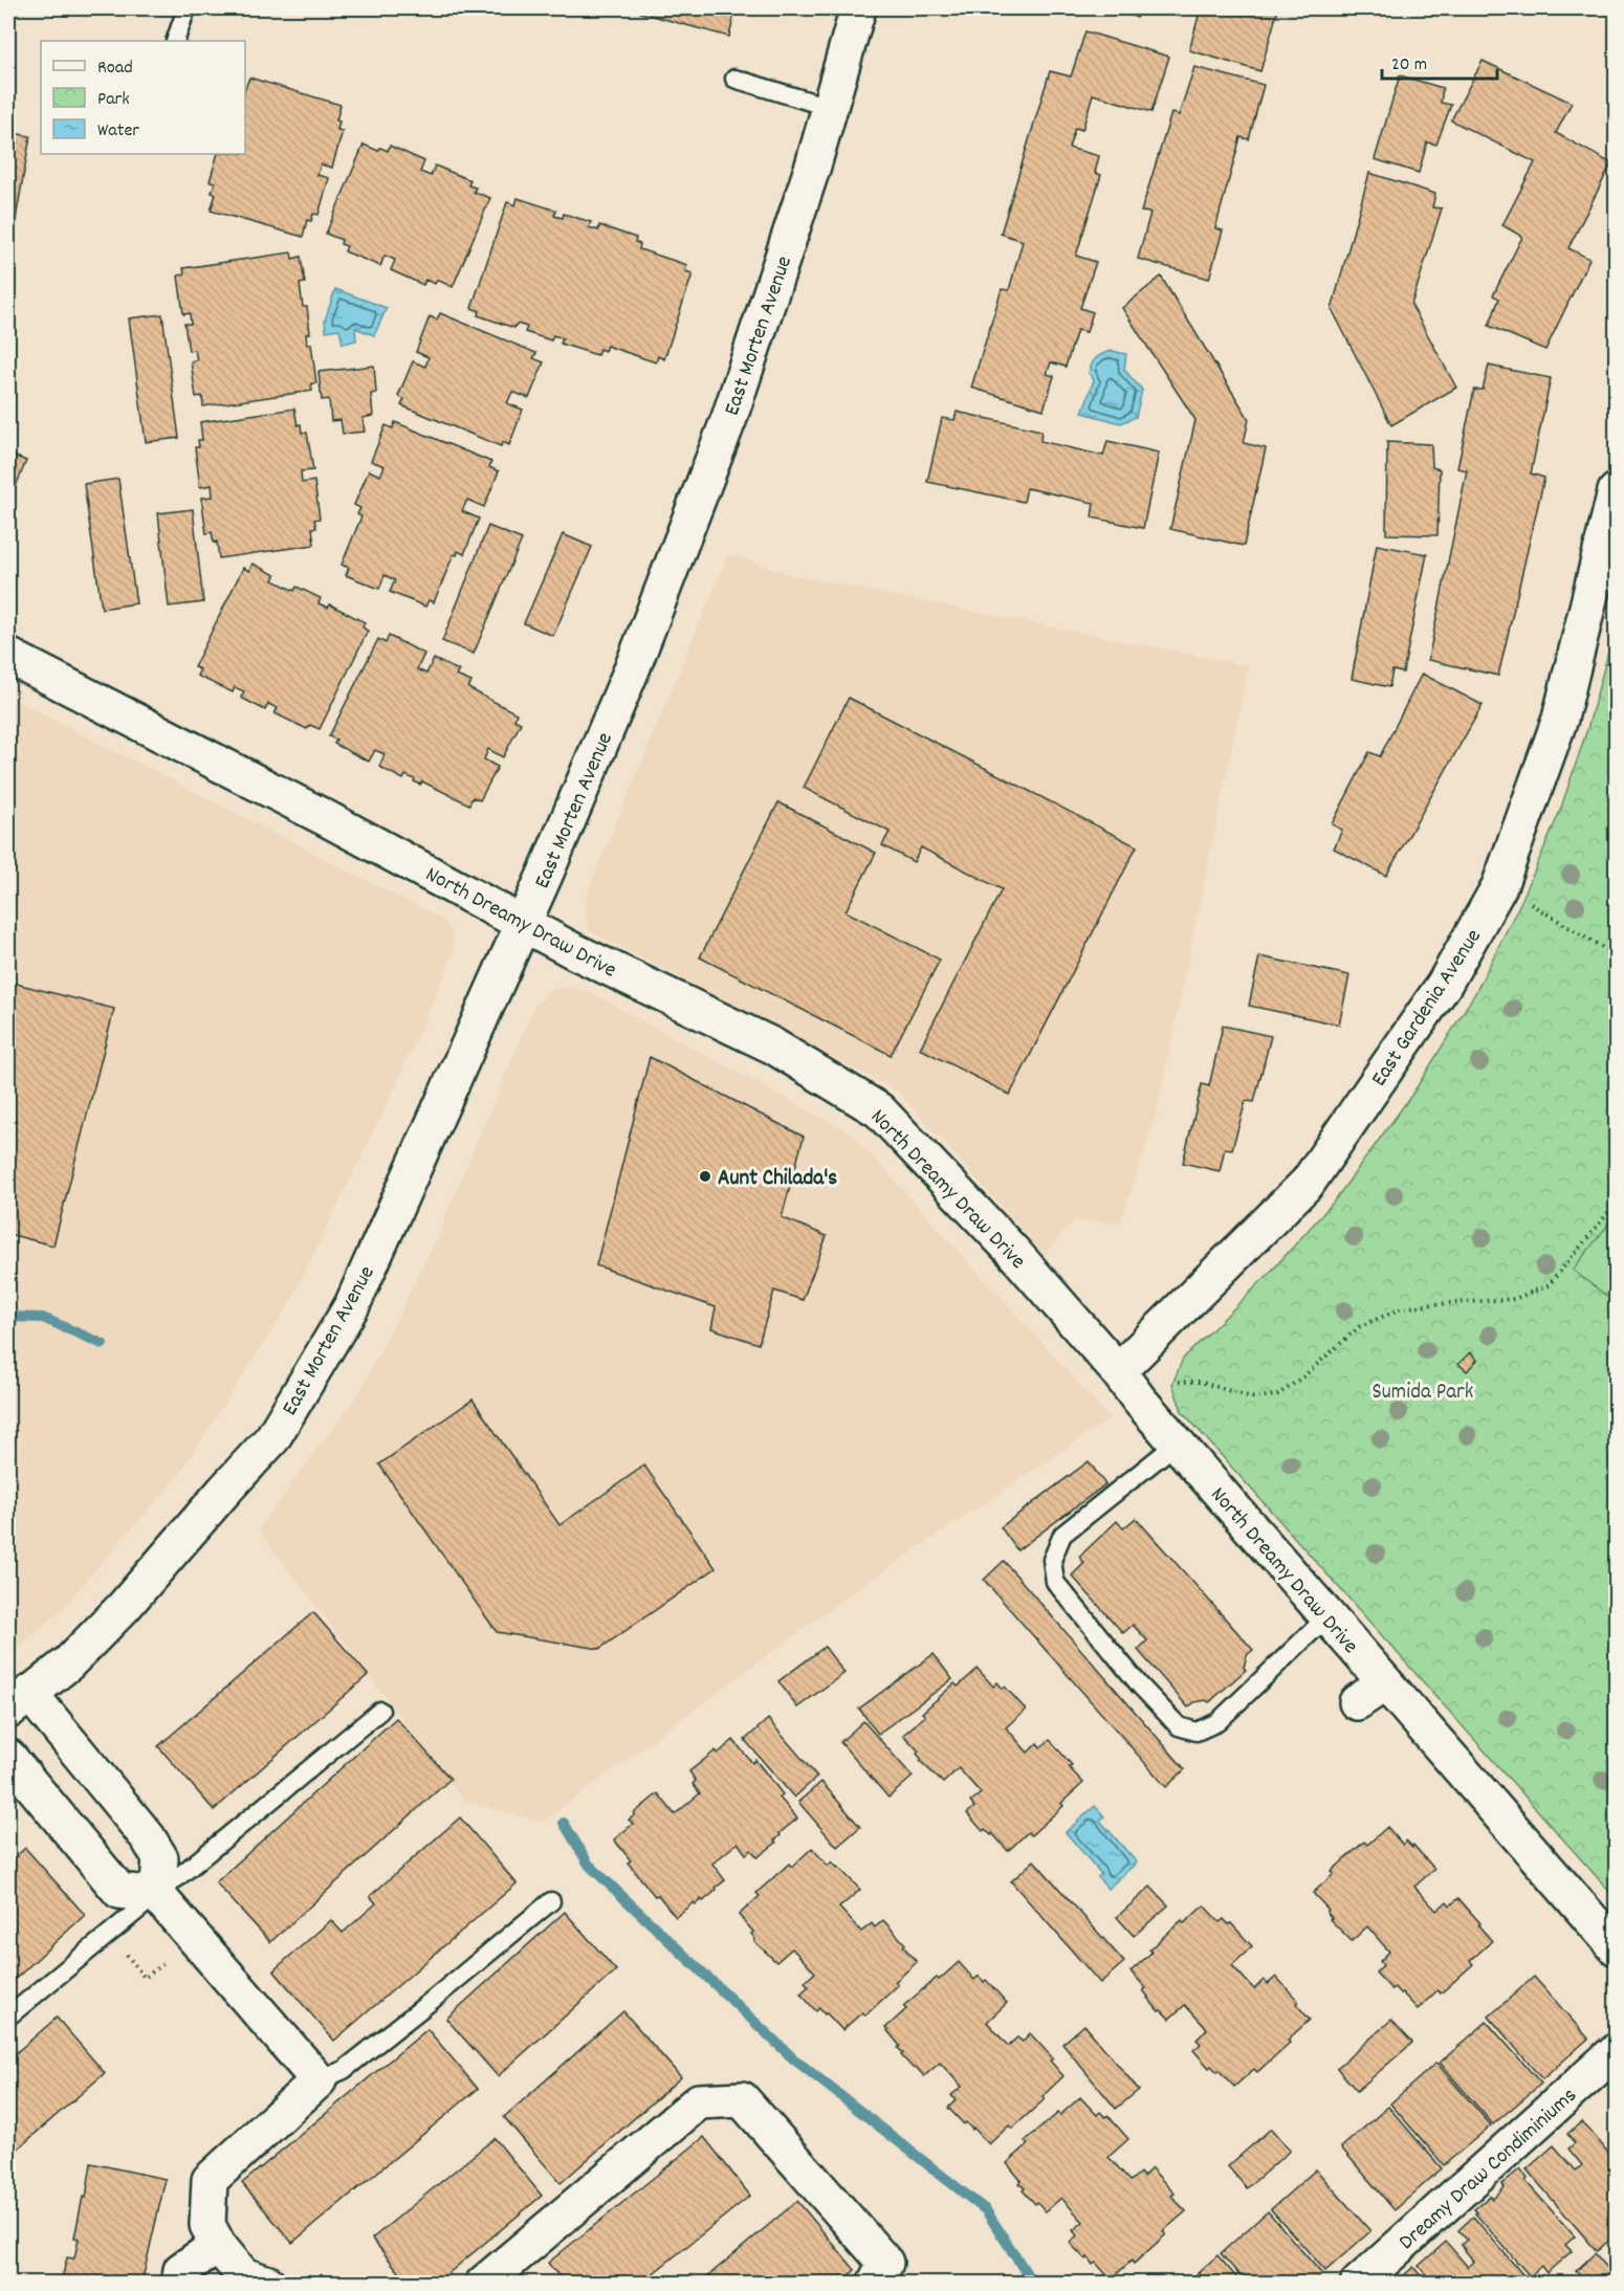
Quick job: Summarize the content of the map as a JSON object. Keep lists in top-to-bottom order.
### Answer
{
  "streets": {
    "street": [
      "East Morten Avenue",
      "North Dreamy Draw Drive",
      "East Gardenia Avenue",
      "Dreamy Draw Condiminiums"
    ]
  },
  "crossings": [
    ["East Morten Avenue", "North Dreamy Draw Drive"],
    ["North Dreamy Draw Drive", "East Gardenia Avenue"]
  ],
  "parks": ["Sumida Park"],
  "places": ["Aunt Chilada's"],
  "legend": ["Road", "Park", "Water"],
  "scale_bar": "20 m"
}
